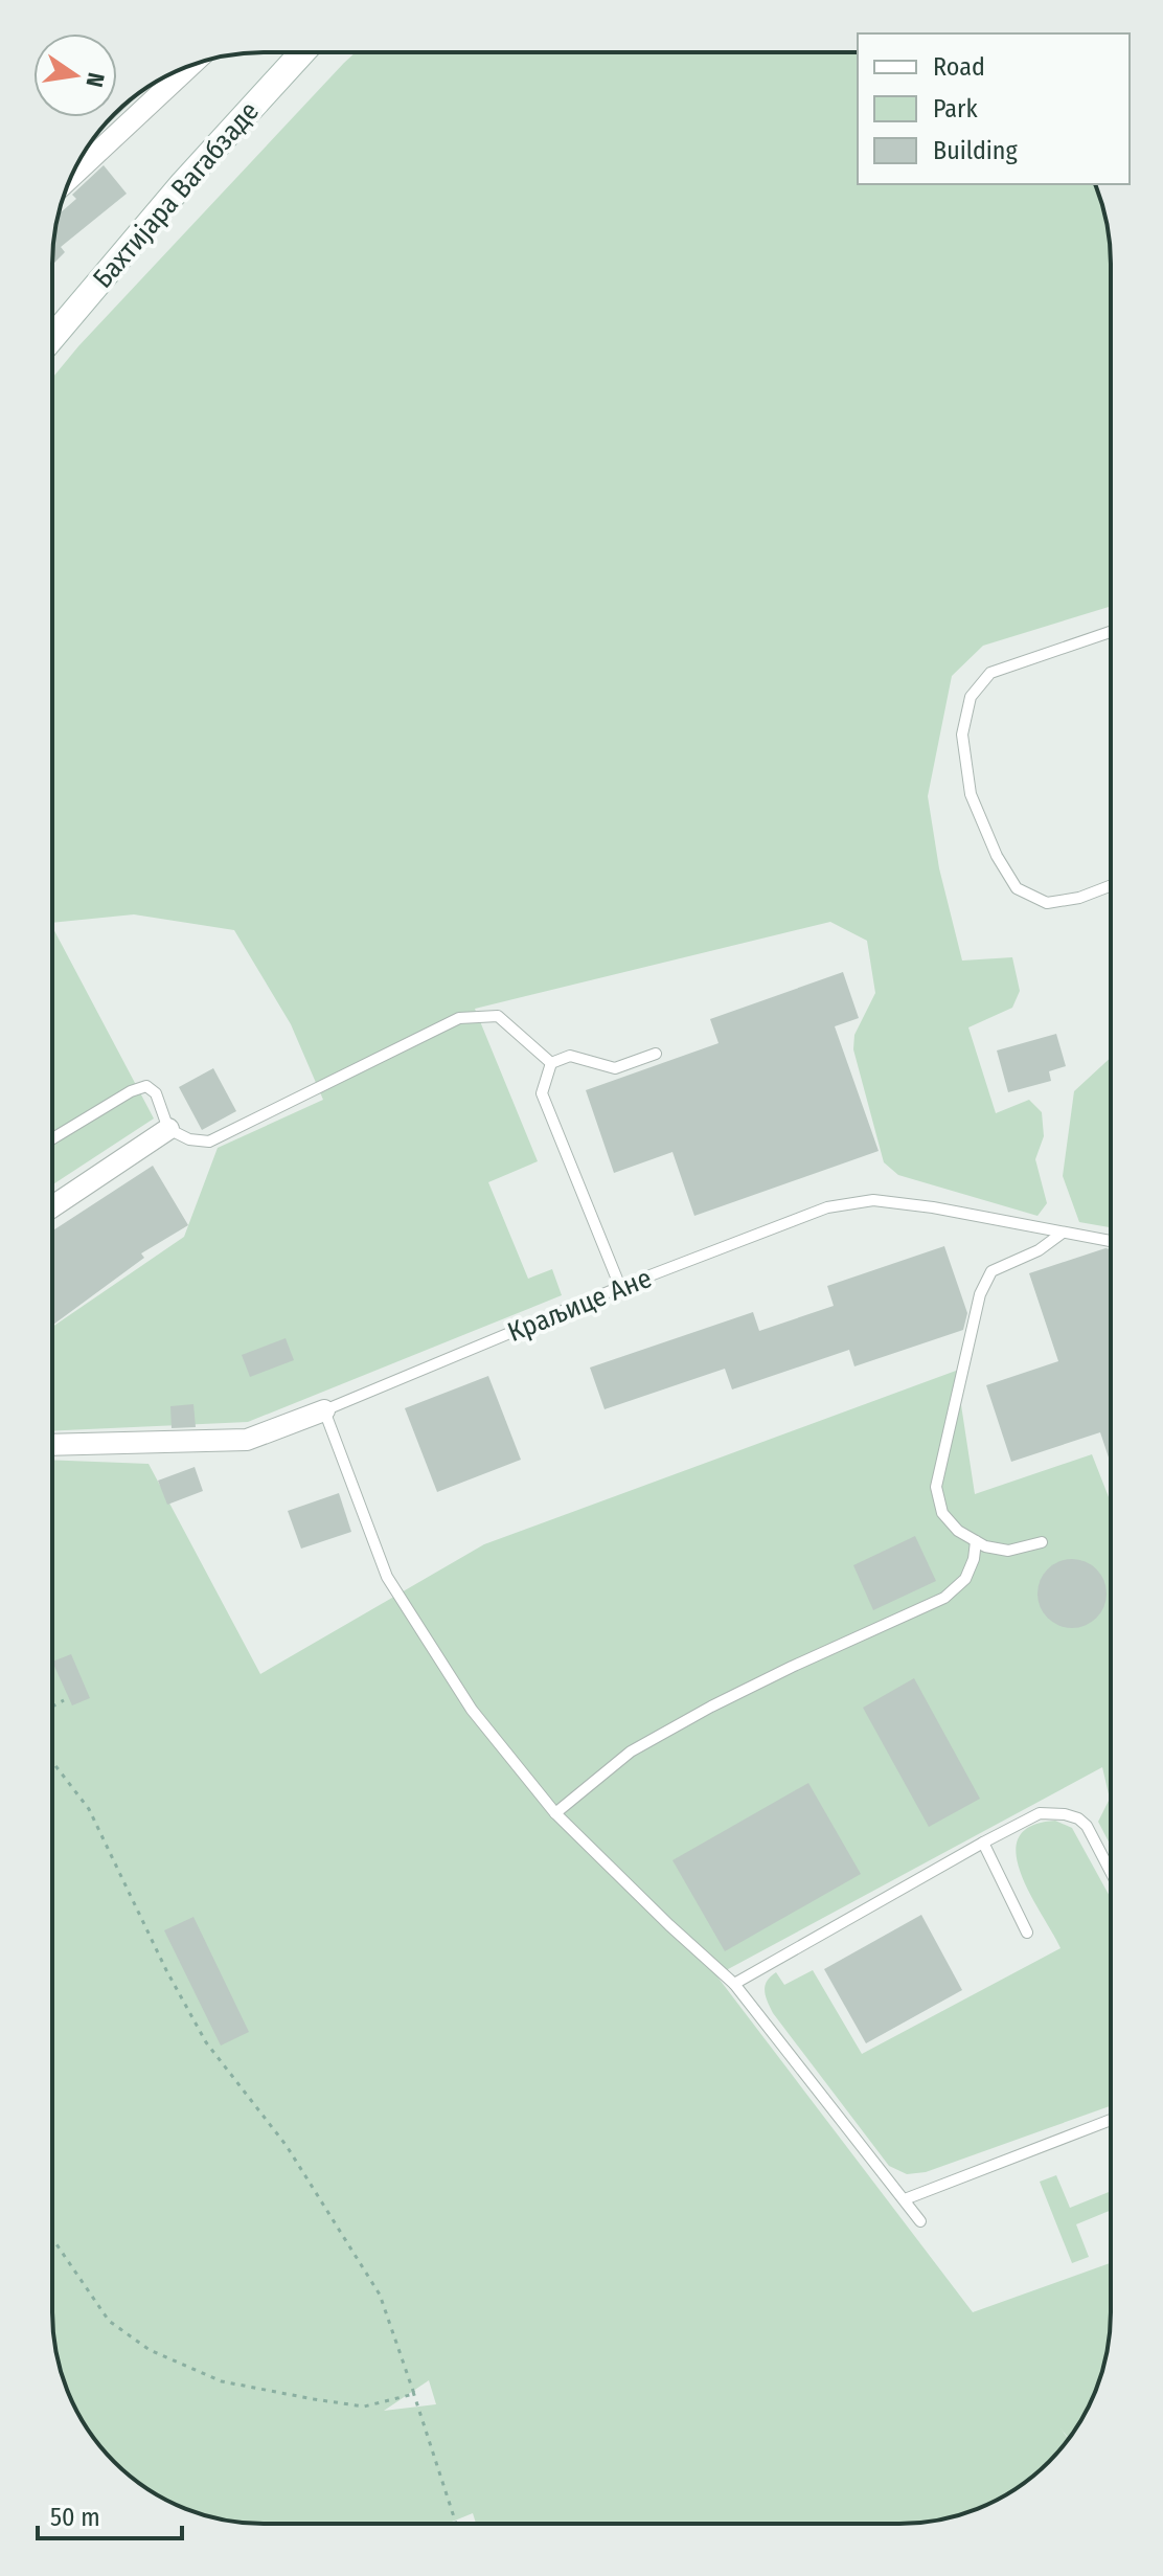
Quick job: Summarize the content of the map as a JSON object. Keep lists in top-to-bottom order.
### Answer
{
  "streets": {
    "main road": ["Бахтијара Вагабзаде"],
    "street": ["Краљице Ане"]
  },
  "legend": ["Road", "Park", "Building"],
  "scale_bar": "50 m",
  "north": "right"
}
